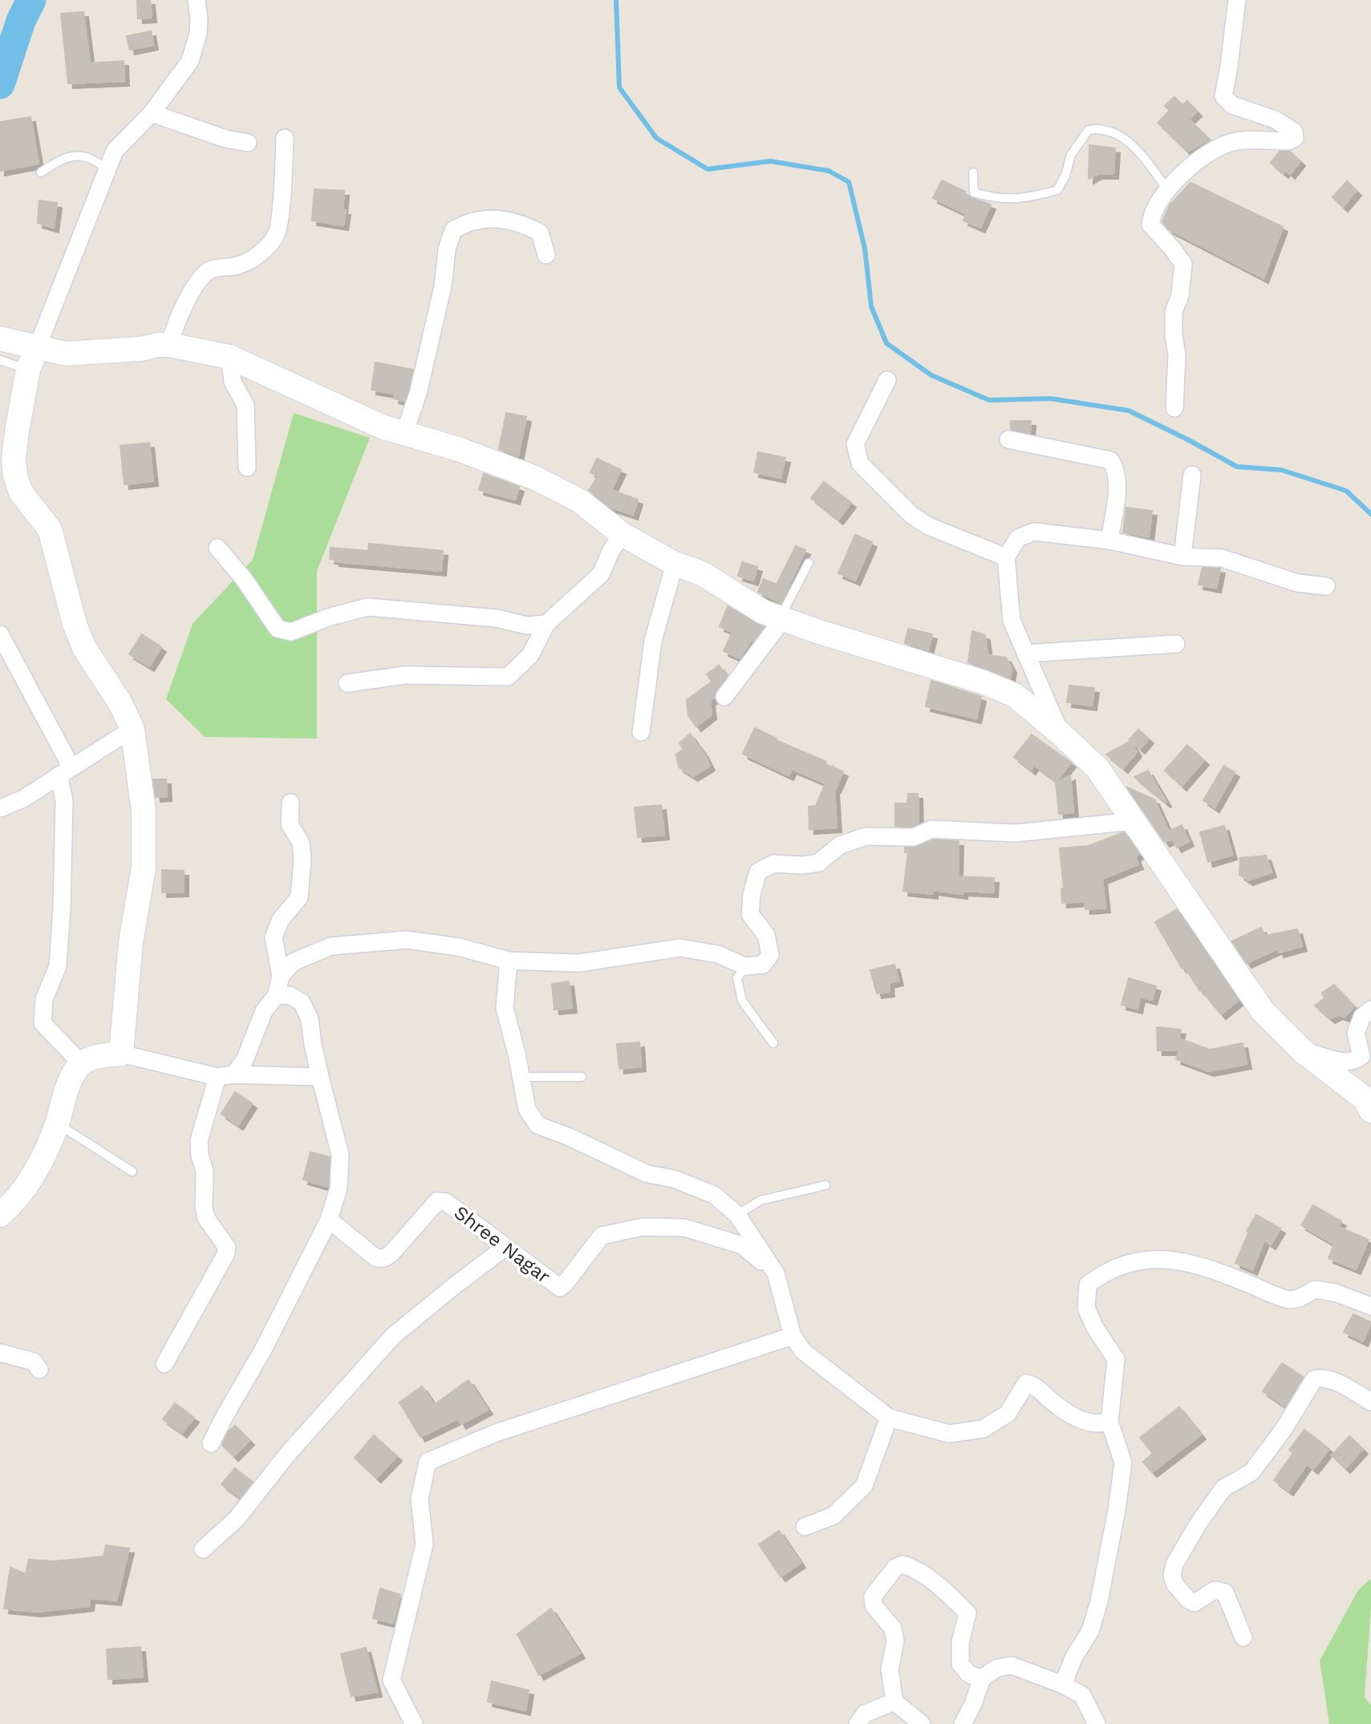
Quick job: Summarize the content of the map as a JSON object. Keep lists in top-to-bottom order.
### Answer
{
  "streets": {
    "street": ["Shree Nagar"]
  }
}
